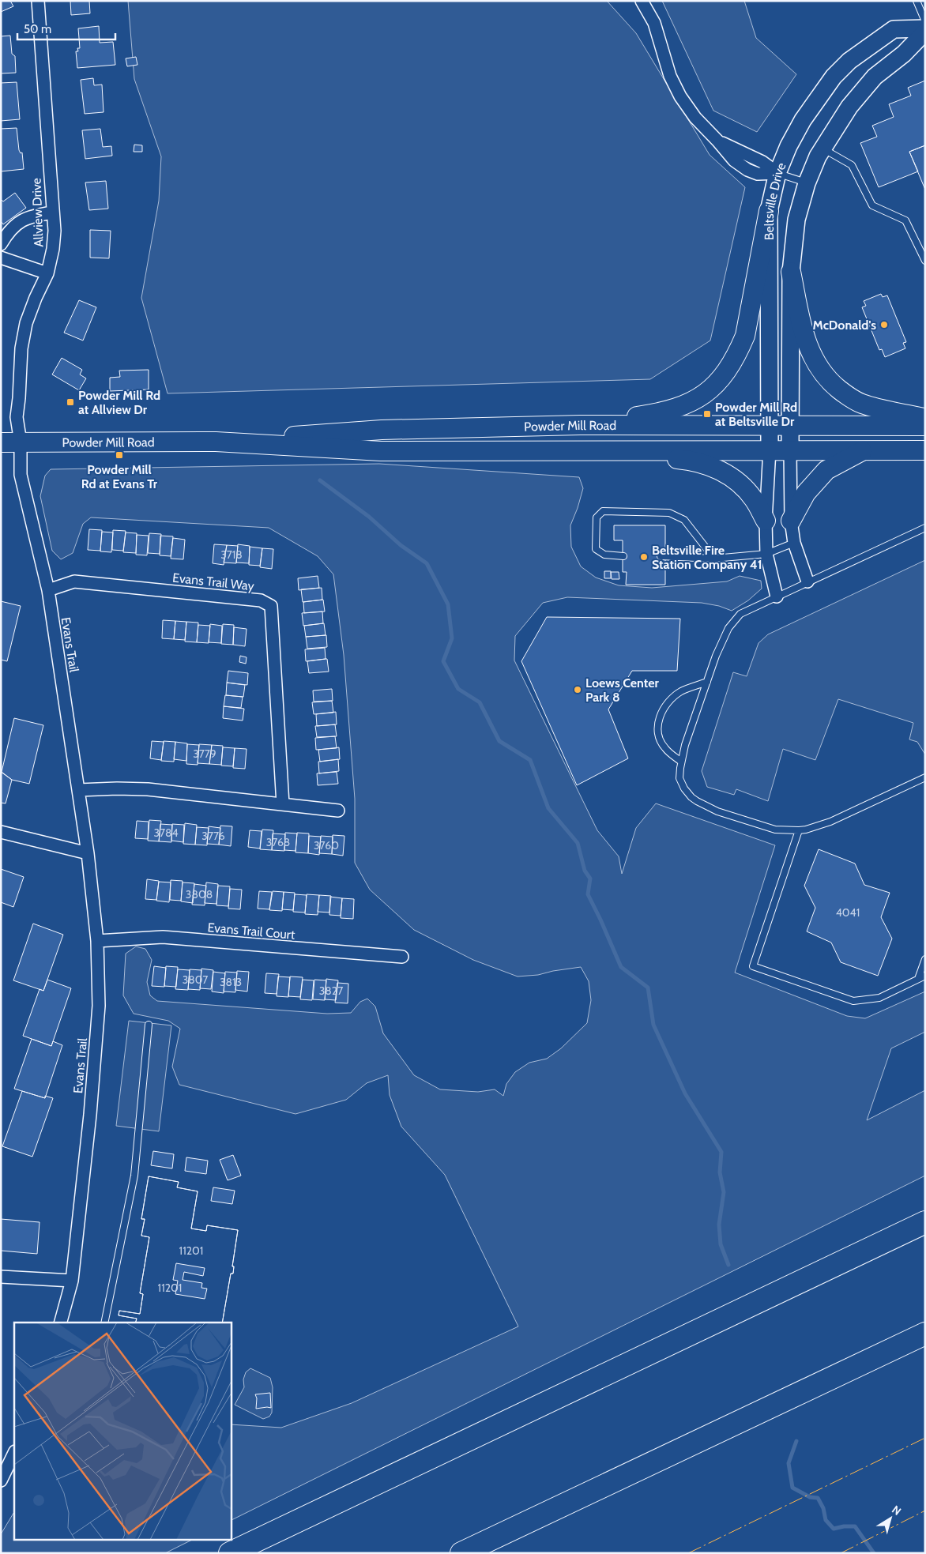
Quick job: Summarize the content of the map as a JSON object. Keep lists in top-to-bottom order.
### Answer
{
  "streets": {
    "main road": ["Powder Mill Road"],
    "street": [
      "Beltsville Drive",
      "Allview Drive",
      "Evans Trail Way",
      "Evans Trail",
      "Evans Trail Court"
    ]
  },
  "crossings": [
    ["Beltsville Drive", "Powder Mill Road"],
    ["Allview Drive", "Powder Mill Road"],
    ["Allview Drive", "Evans Trail"],
    ["Powder Mill Road", "Evans Trail"],
    ["Evans Trail Way", "Evans Trail"],
    ["Evans Trail", "Evans Trail Court"]
  ],
  "places": {
    "other": ["McDonald's", "Beltsville Fire Station Company 41", "Loews Center Park 8"],
    "transit": ["Powder Mill Rd at Allview Dr", "Powder Mill Rd at Beltsville Dr", "Powder Mill Rd at Evans Tr"]
  },
  "house_numbers": [
    "3718",
    "3779",
    "3784",
    "3776",
    "3768",
    "3760",
    "3808",
    "4041",
    "3807",
    "3813",
    "3827",
    "11201",
    "11201"
  ],
  "scale_bar": "50 m",
  "north": "top right"
}
